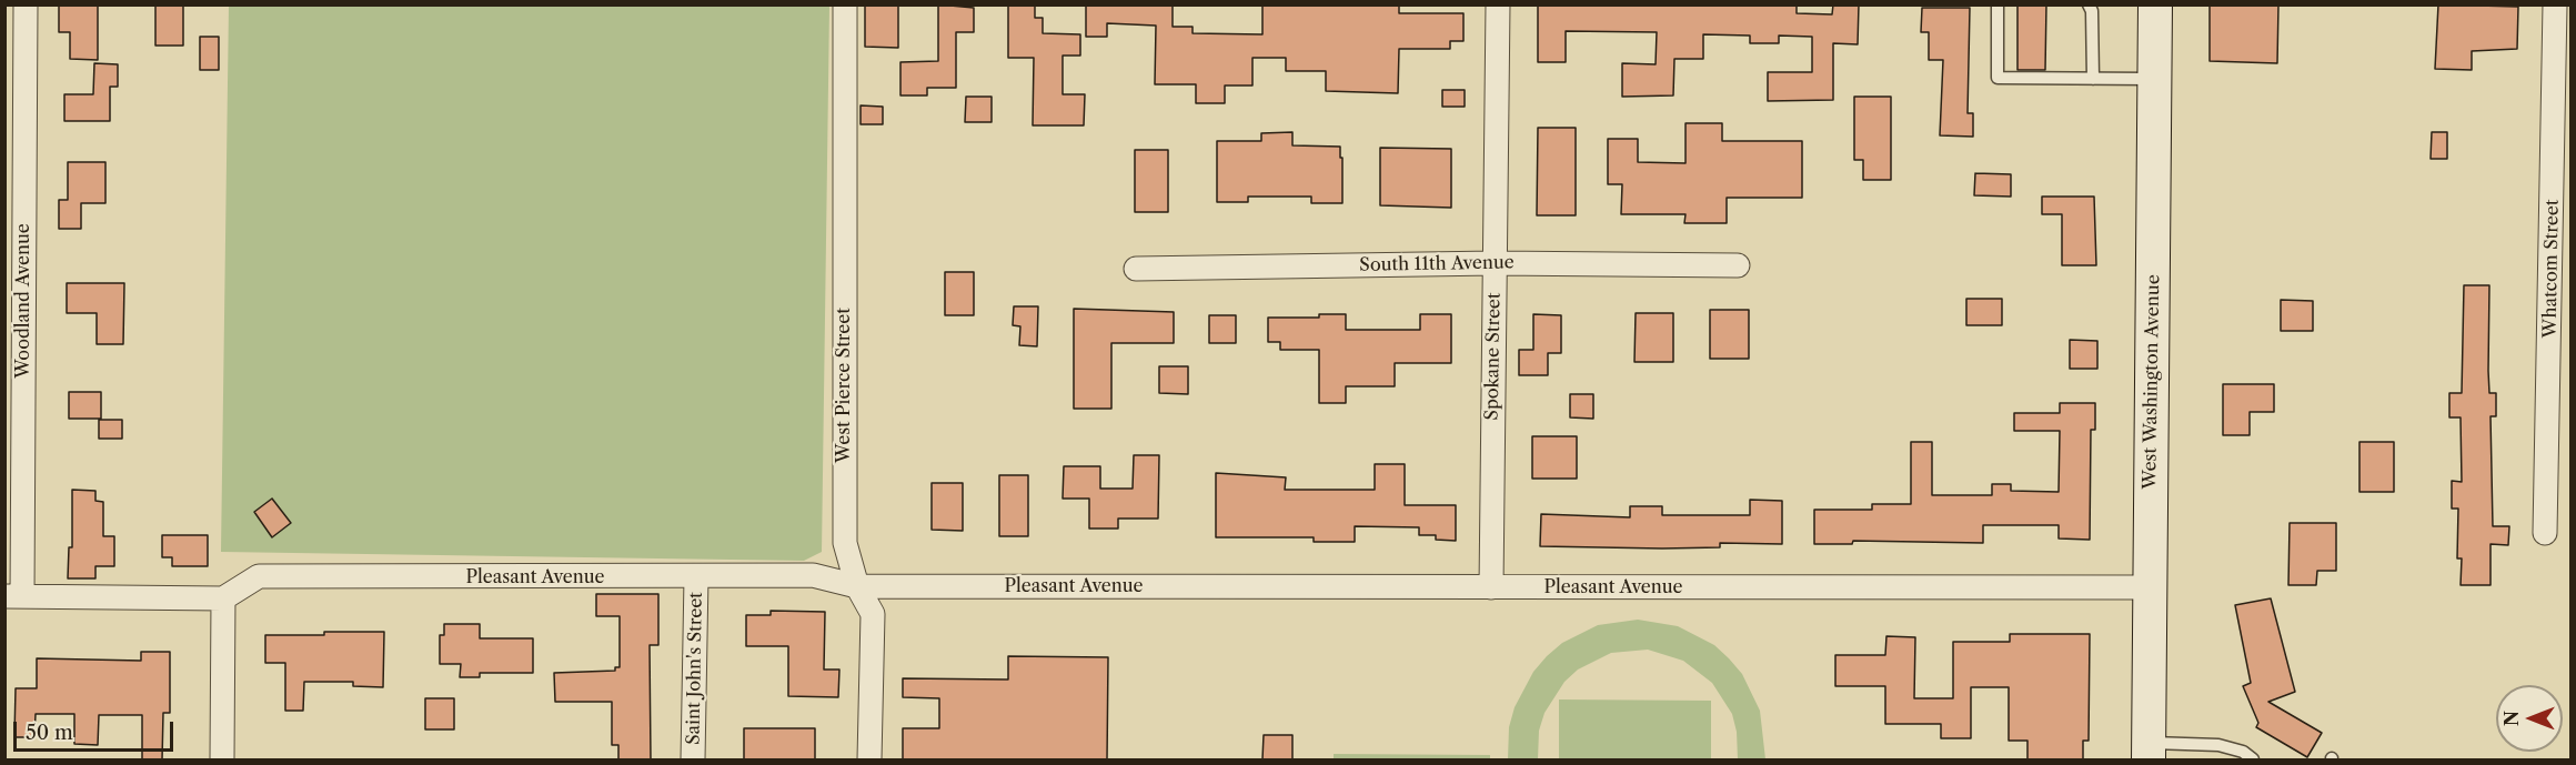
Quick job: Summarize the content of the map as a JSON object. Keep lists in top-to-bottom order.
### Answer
{
  "streets": {
    "main road": ["West Washington Avenue"],
    "street": [
      "South 11th Avenue",
      "Whatcom Street",
      "Woodland Avenue",
      "Spokane Street",
      "West Pierce Street",
      "Pleasant Avenue",
      "Saint John's Street"
    ]
  },
  "crossings": [
    ["South 11th Avenue", "Spokane Street"],
    ["Spokane Street", "Pleasant Avenue"],
    ["West Washington Avenue", "Pleasant Avenue"],
    ["West Pierce Street", "Pleasant Avenue"],
    ["Pleasant Avenue", "Saint John's Street"]
  ],
  "scale_bar": "50 m",
  "north": "left"
}
